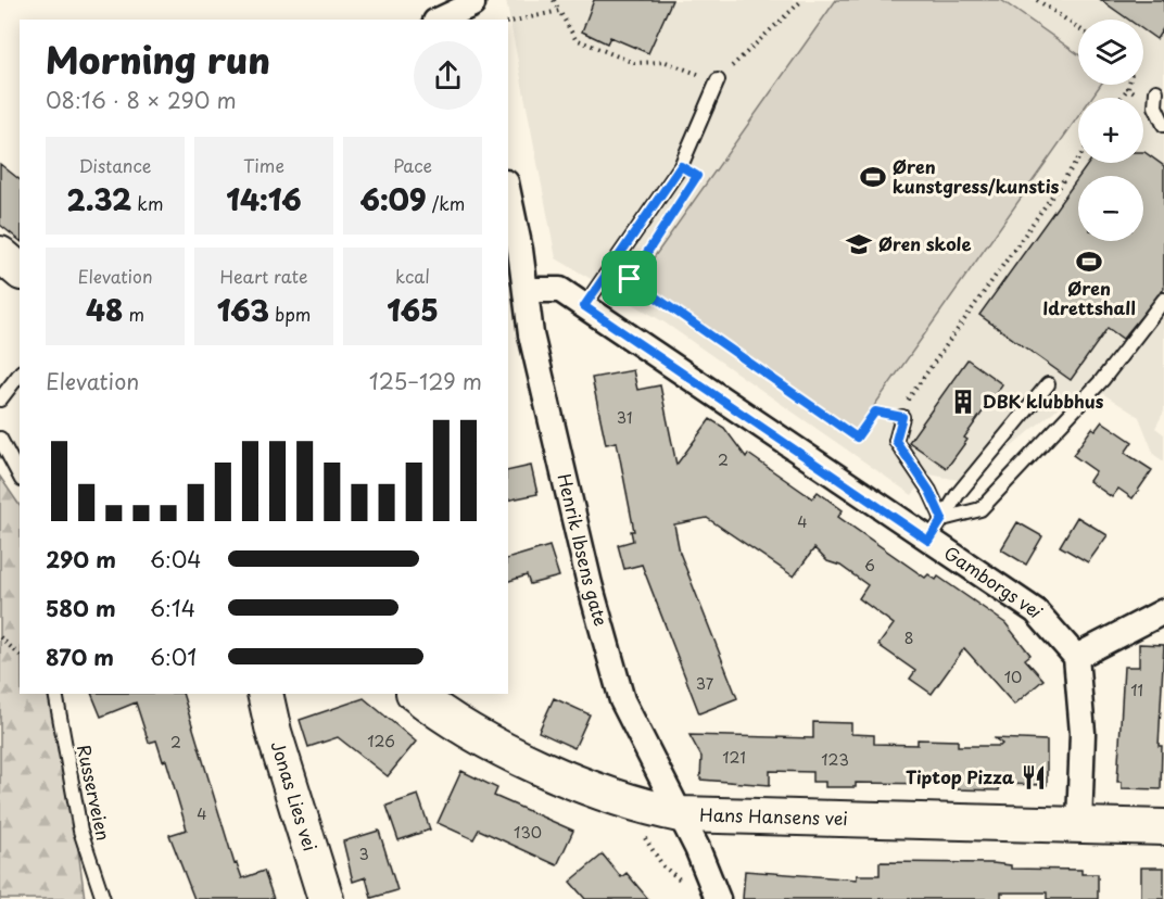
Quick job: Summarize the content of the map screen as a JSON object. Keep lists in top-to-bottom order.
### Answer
{
  "streets": {
    "main road": ["Jonas Lies vei", "Hans Hansens vei"],
    "street": ["Henrik Ibsens gate", "Gamborgs vei"],
    "lane": ["Russerveien"]
  },
  "crossings": [
    ["Henrik Ibsens gate", "Gamborgs vei"],
    ["Henrik Ibsens gate", "Hans Hansens vei"]
  ],
  "places": {
    "sports": ["Øren kunstgress/kunstis", "Øren Idrettshall"],
    "school or university": ["Øren skole"],
    "building": ["DBK klubbhus"],
    "restaurant": ["Tiptop Pizza"]
  },
  "house_numbers": [
    "31",
    "2",
    "4",
    "6",
    "8",
    "10",
    "37",
    "11",
    "126",
    "2",
    "121",
    "123",
    "4",
    "130",
    "3"
  ],
  "page": {
    "map_buttons": ["+", "−"],
    "heading": ["Morning run", "08:16 · 8 × 290 m"],
    "stats": [
      ["Distance", "2.32 km"],
      ["Time", "14:16"],
      ["Pace", "6:09 /km"],
      ["Elevation", "48 m"],
      ["Heart rate", "163 bpm"],
      ["kcal", "165"]
    ],
    "chart": ["Elevation", "125–129 m"],
    "list": [
      {
        "name": "290 m",
        "note": "6:04"
      },
      {
        "name": "580 m",
        "note": "6:14"
      },
      {
        "name": "870 m",
        "note": "6:01"
      }
    ]
  }
}
